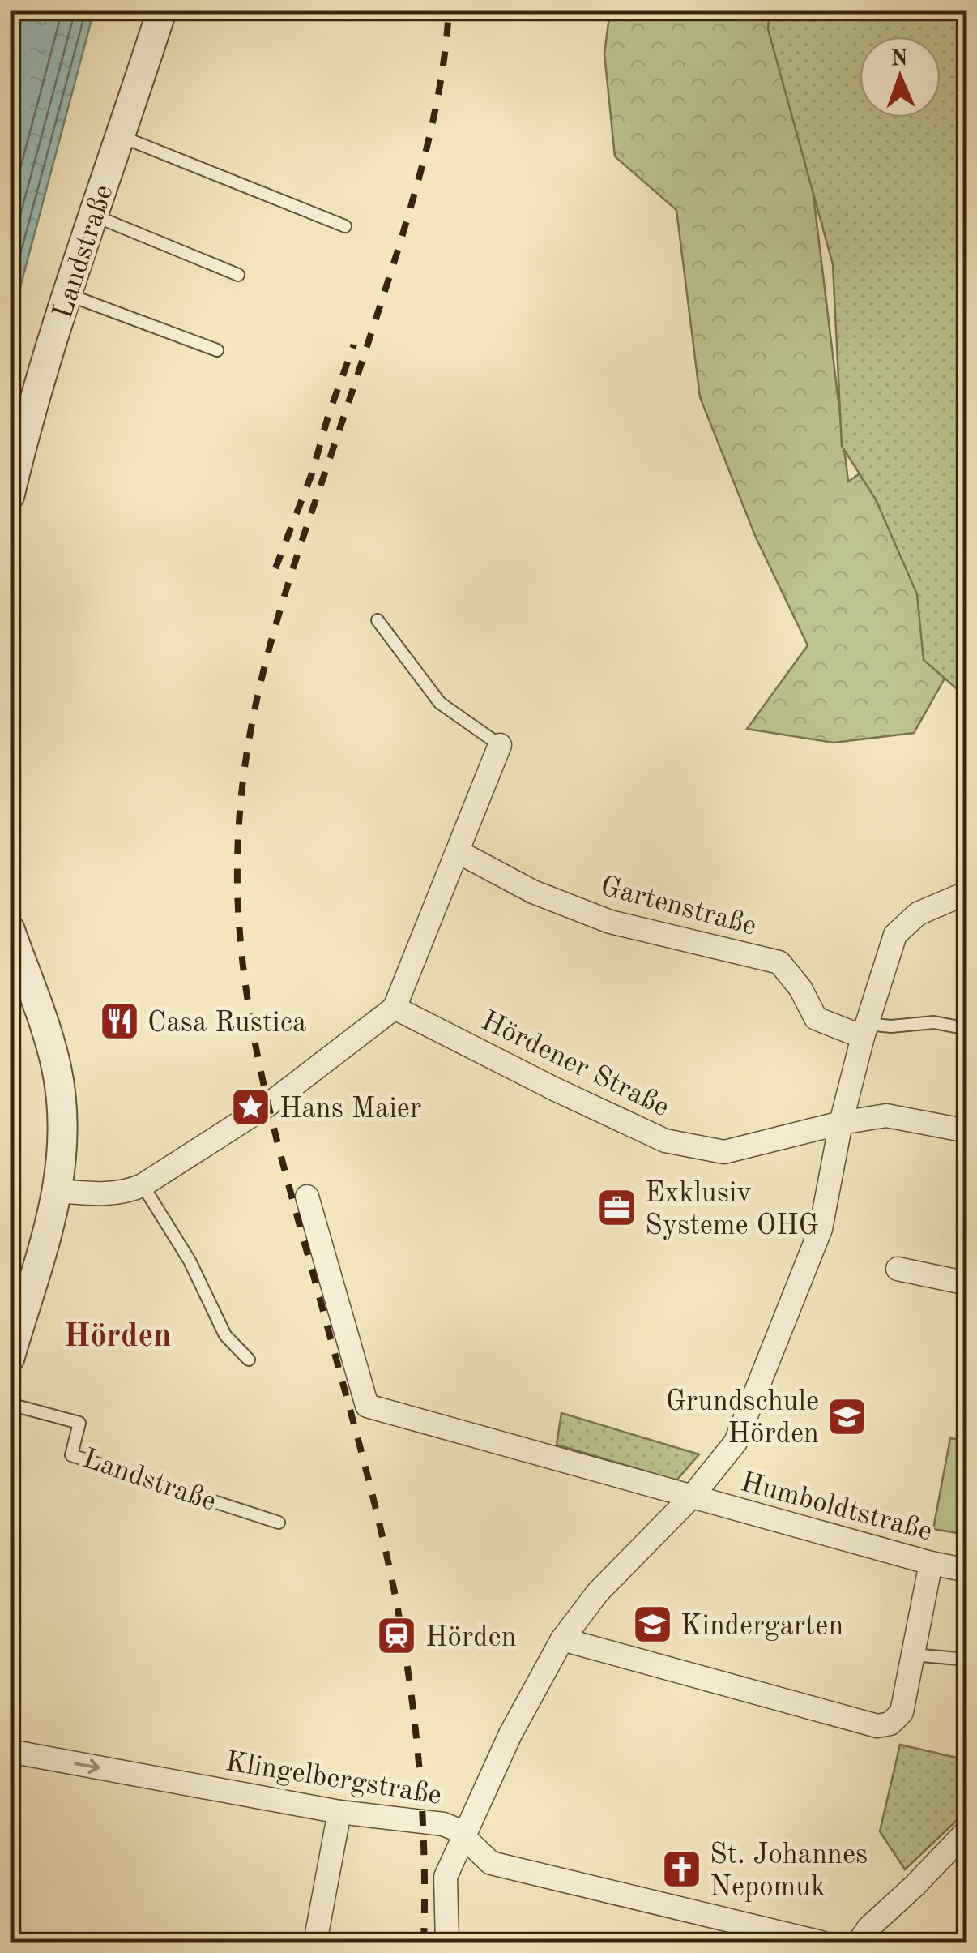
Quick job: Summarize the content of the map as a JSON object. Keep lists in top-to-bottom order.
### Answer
{
  "streets": {
    "street": [
      "Landstraße",
      "Gartenstraße",
      "Hördener Straße",
      "Humboldtstraße",
      "Klingelbergstraße"
    ]
  },
  "one_way": ["Klingelbergstraße"],
  "districts": ["Hörden"],
  "places": {
    "restaurant": ["Casa Rustica"],
    "place": ["Hans Maier"],
    "office": ["Exklusiv Systeme OHG"],
    "school or university": ["Grundschule Hörden", "Kindergarten"],
    "station": ["Hörden"],
    "church": ["St. Johannes Nepomuk"]
  },
  "north": "top"
}
